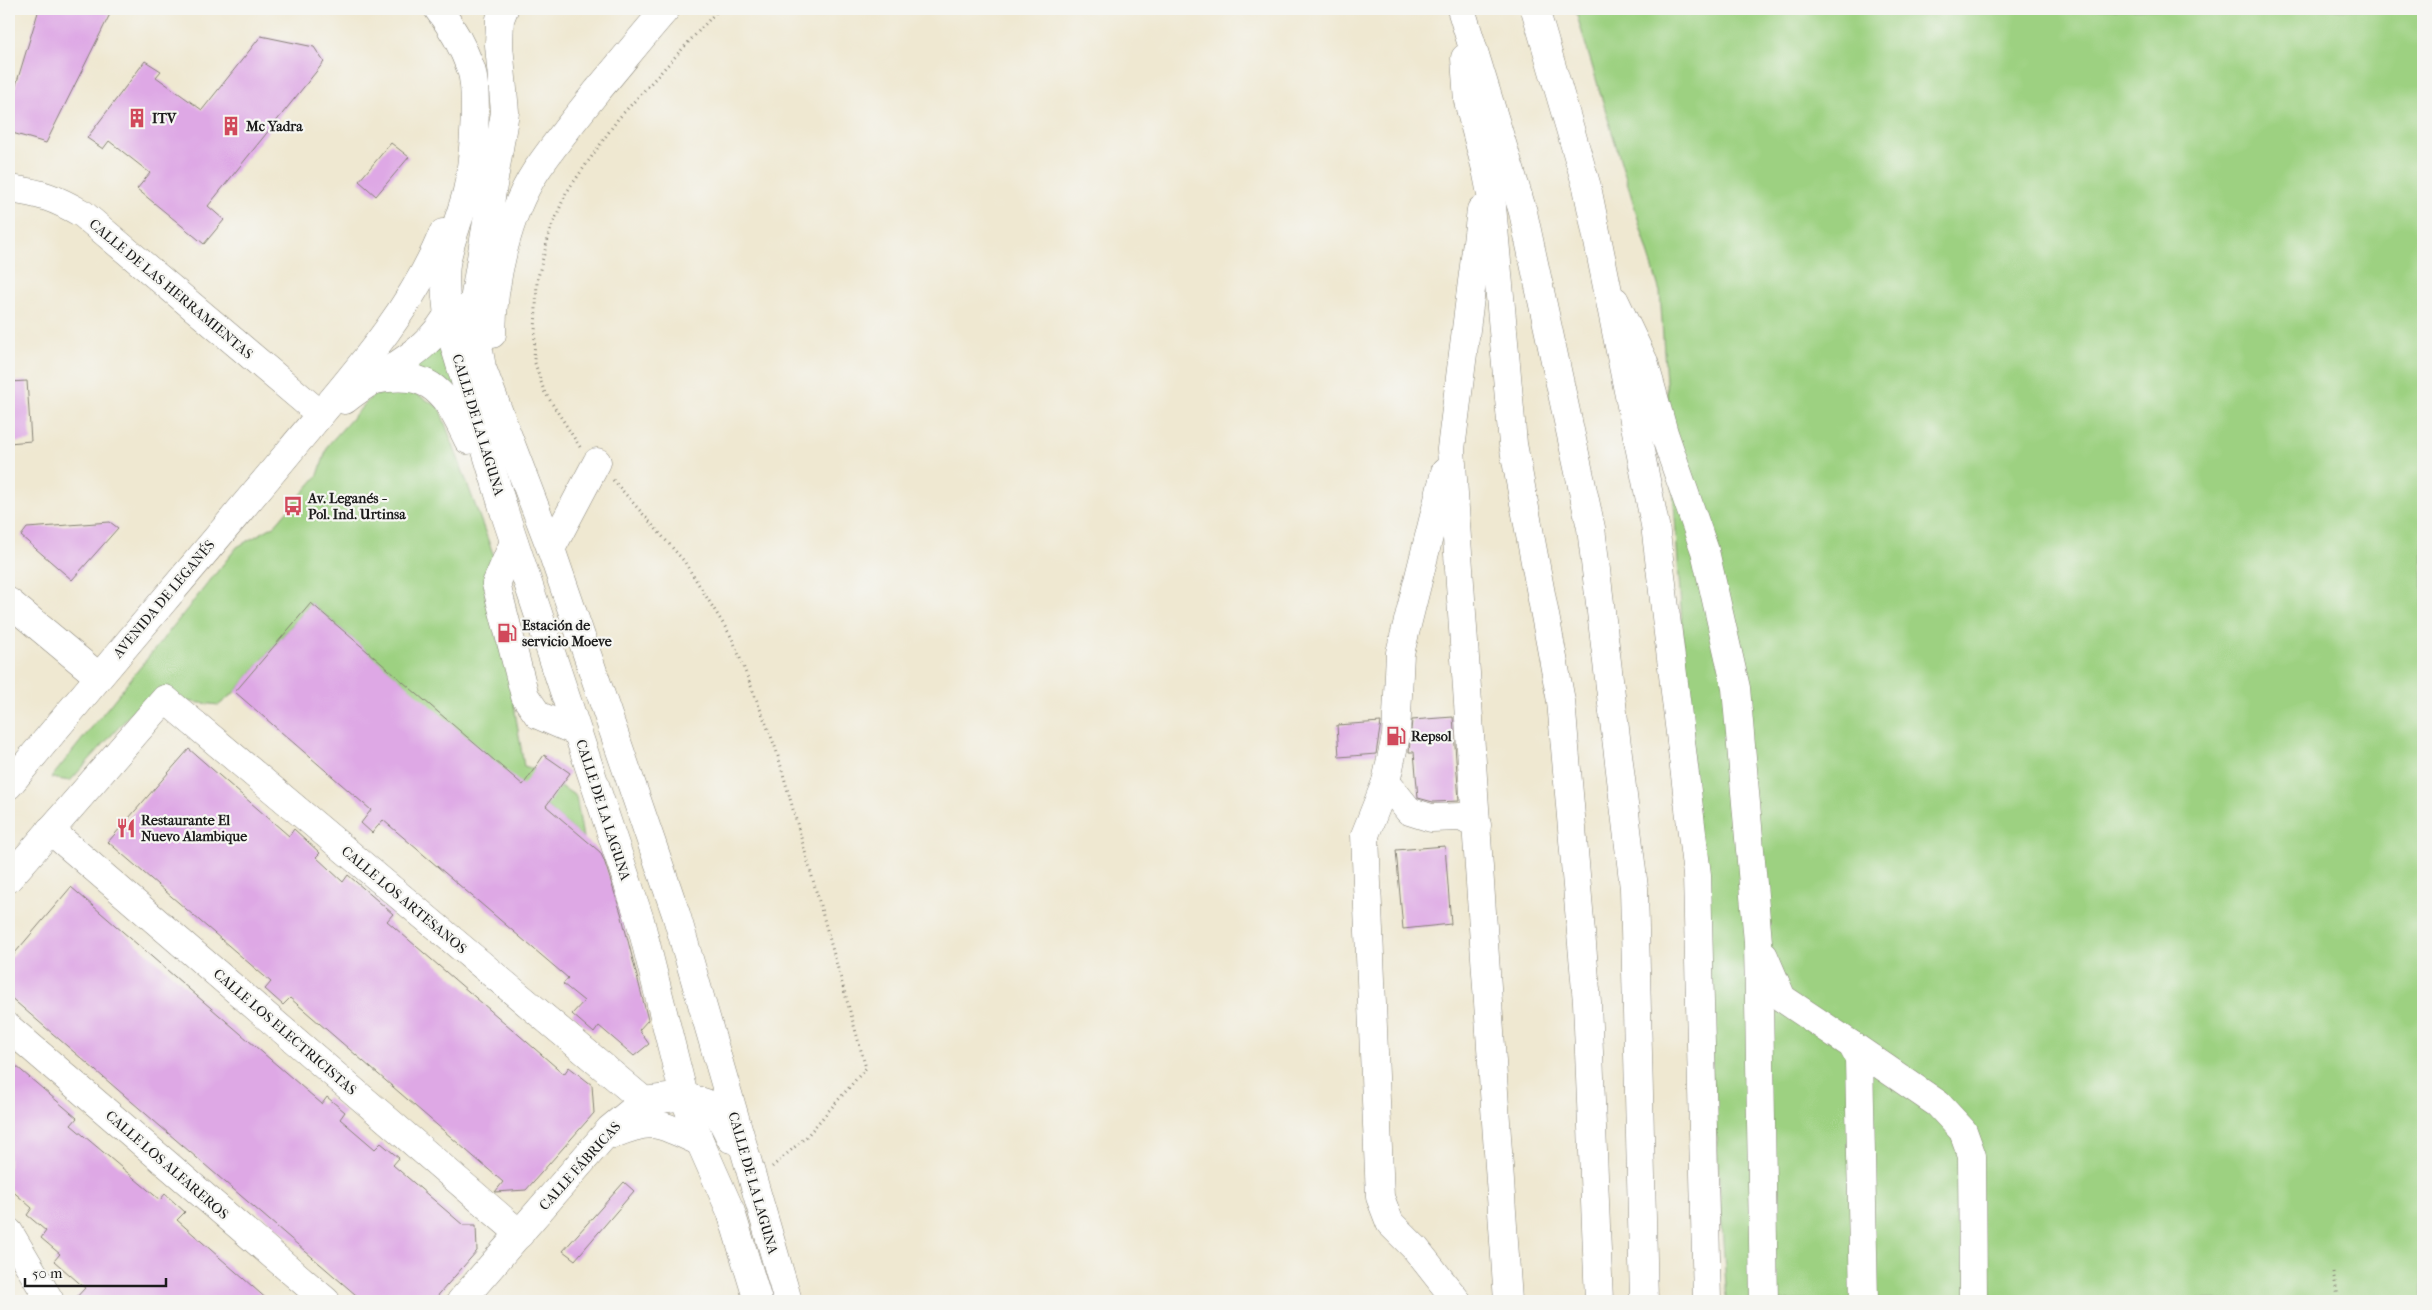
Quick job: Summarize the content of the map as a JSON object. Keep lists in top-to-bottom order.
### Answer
{
  "streets": {
    "main road": [
      "CALLE DE LAS HERRAMIENTAS",
      "CALLE DE LA LAGUNA",
      "AVENIDA DE LEGANÉS",
      "CALLE LOS ARTESANOS",
      "CALLE LOS ELECTRICISTAS",
      "CALLE LOS ALFAREROS",
      "CALLE FÁBRICAS"
    ]
  },
  "crossings": [
    ["CALLE DE LAS HERRAMIENTAS", "AVENIDA DE LEGANÉS"],
    ["CALLE DE LA LAGUNA", "AVENIDA DE LEGANÉS"],
    ["CALLE LOS ARTESANOS", "CALLE LOS ELECTRICISTAS"],
    ["CALLE LOS ARTESANOS", "CALLE FÁBRICAS"],
    ["CALLE LOS ELECTRICISTAS", "CALLE FÁBRICAS"]
  ],
  "places": {
    "building": ["ITV", "Mc Yadra"],
    "bus stop": ["Av. Leganés - Pol. Ind. Urtinsa"],
    "fuel station": ["Estación de servicio Moeve", "Repsol"],
    "restaurant": ["Restaurante El Nuevo Alambique"]
  },
  "scale_bar": "50 m"
}
